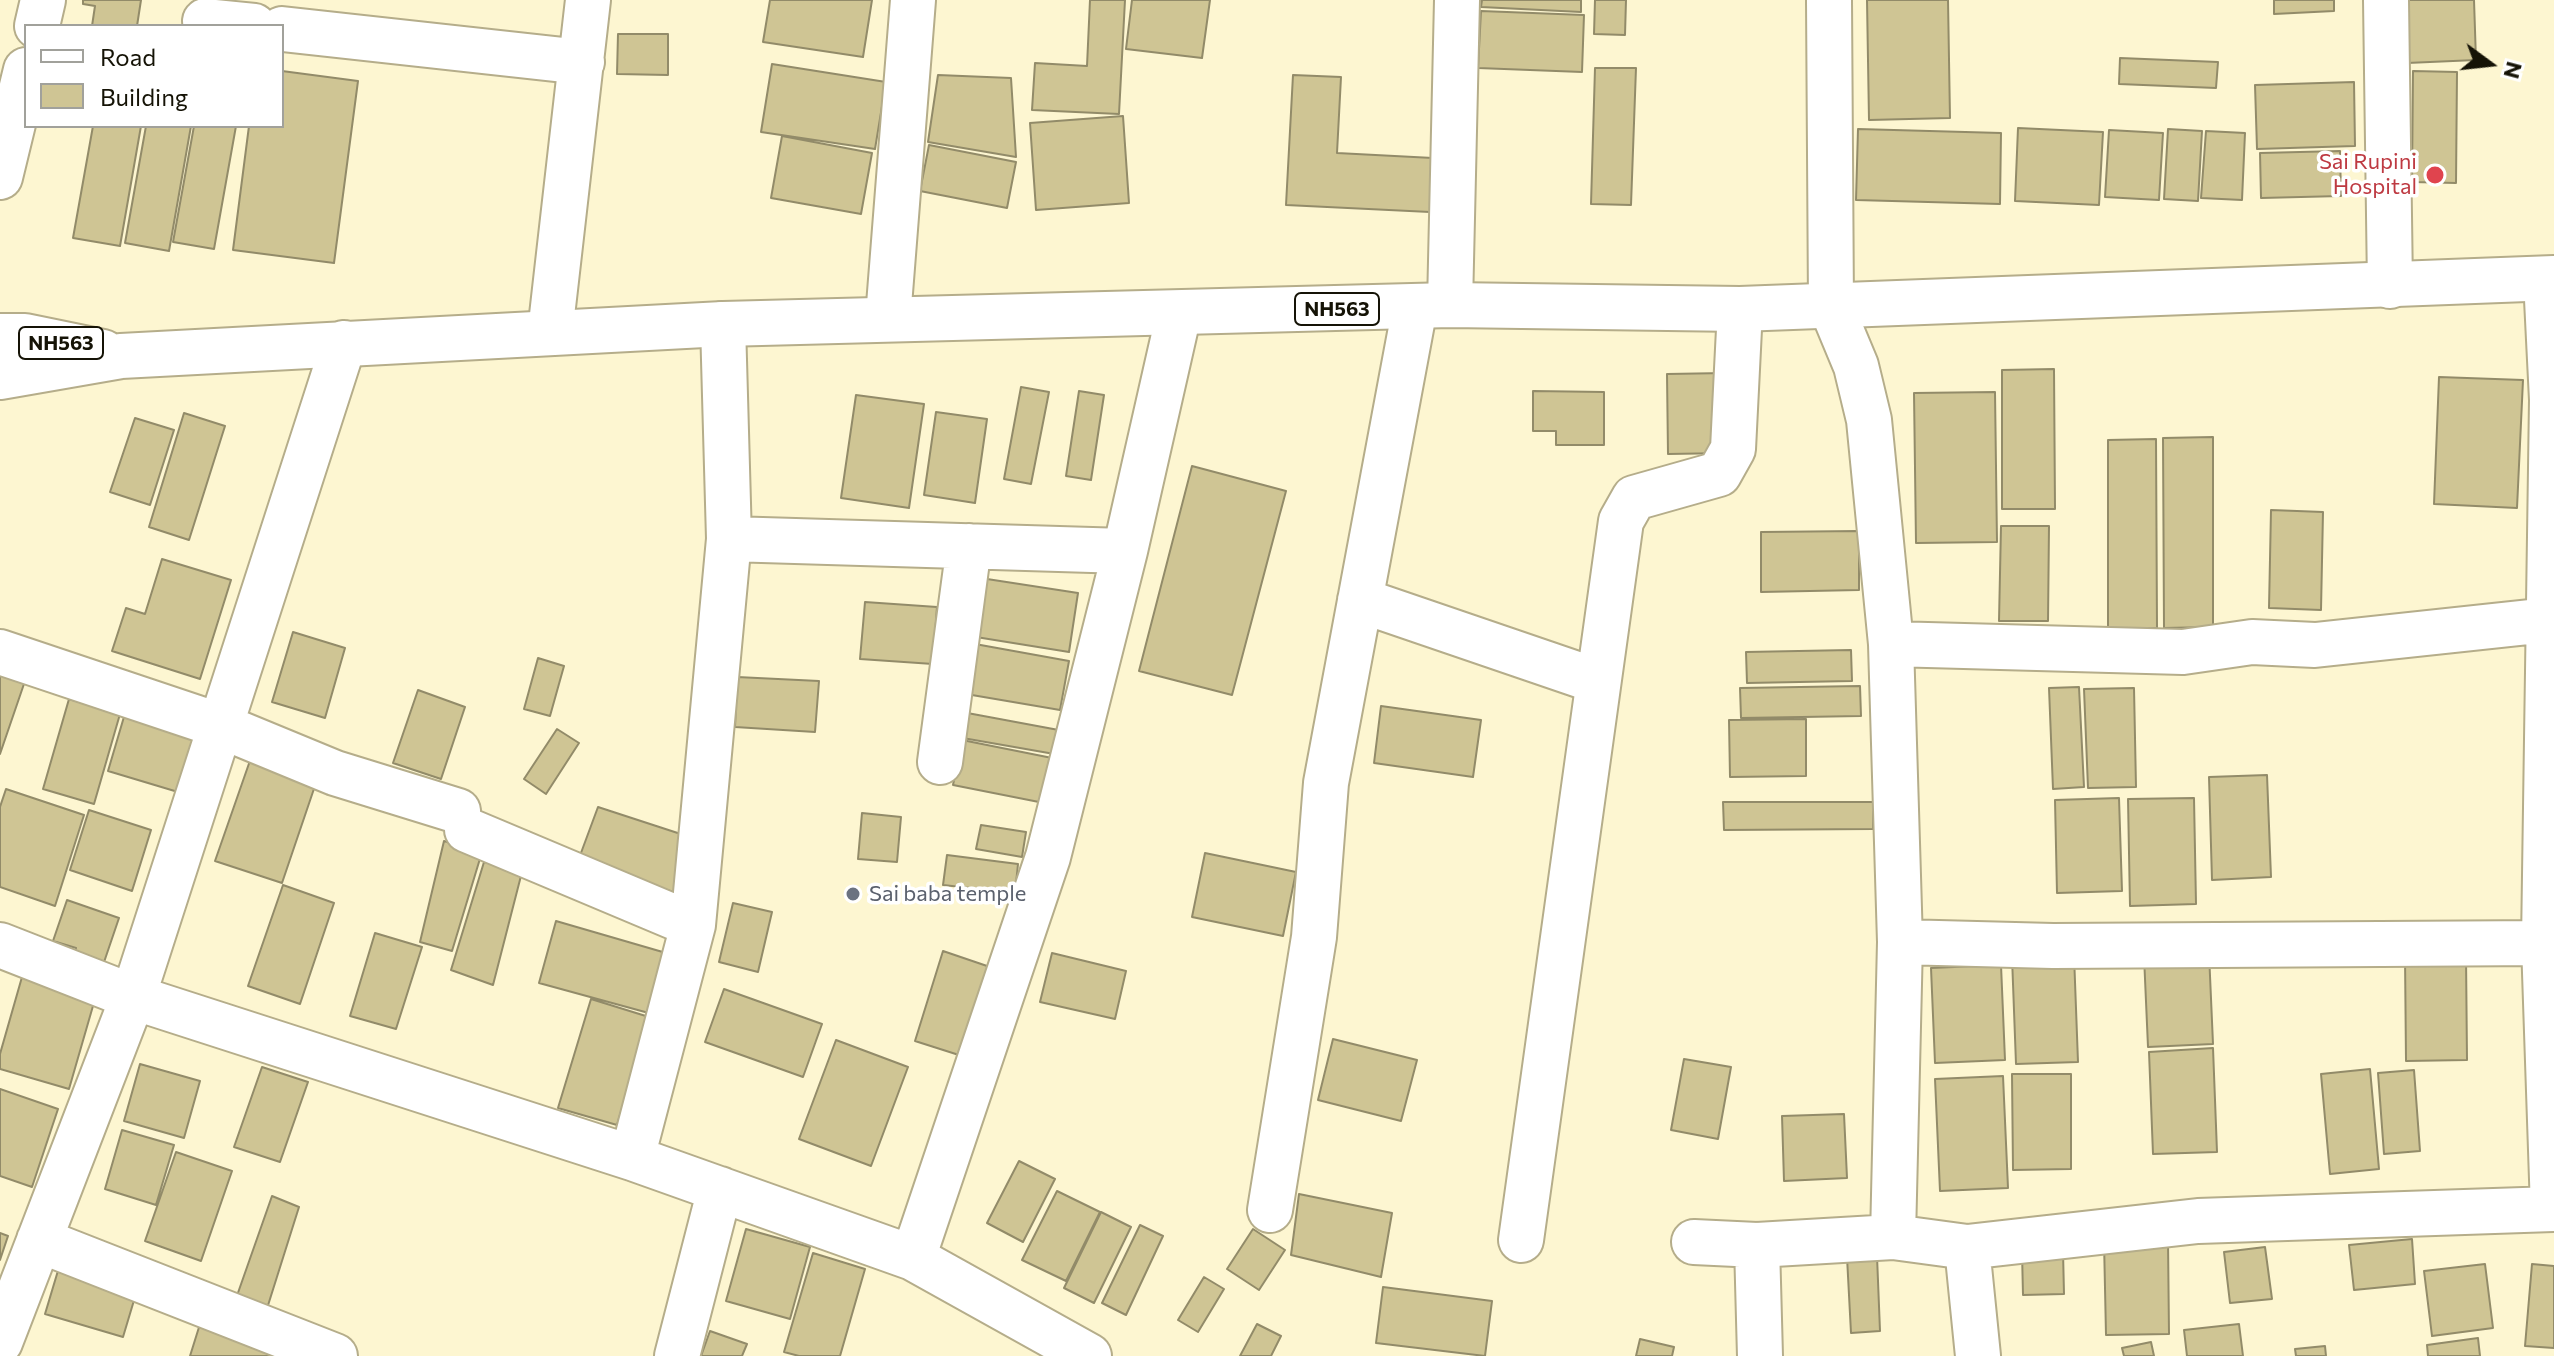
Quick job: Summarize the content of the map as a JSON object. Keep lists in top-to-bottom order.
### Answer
{
  "streets": {
    "main road": ["NH563"]
  },
  "places": ["Sai Rupini Hospital", "Sai baba temple"],
  "legend": ["Road", "Building"],
  "north": "right"
}
